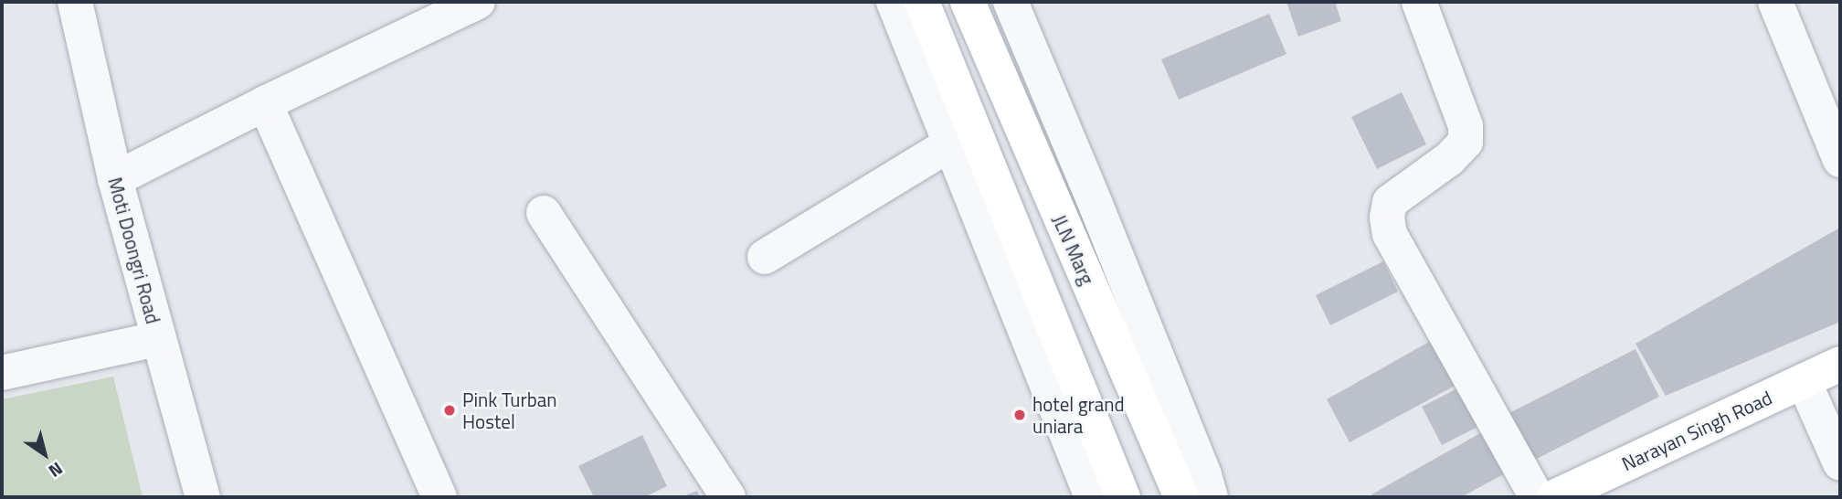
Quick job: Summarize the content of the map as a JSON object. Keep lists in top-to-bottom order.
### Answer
{
  "streets": {
    "main road": ["JLN Marg", "Narayan Singh Road"],
    "street": ["Moti Doongri Road"]
  },
  "places": ["Pink Turban Hostel", "hotel grand uniara"],
  "north": "bottom right"
}
